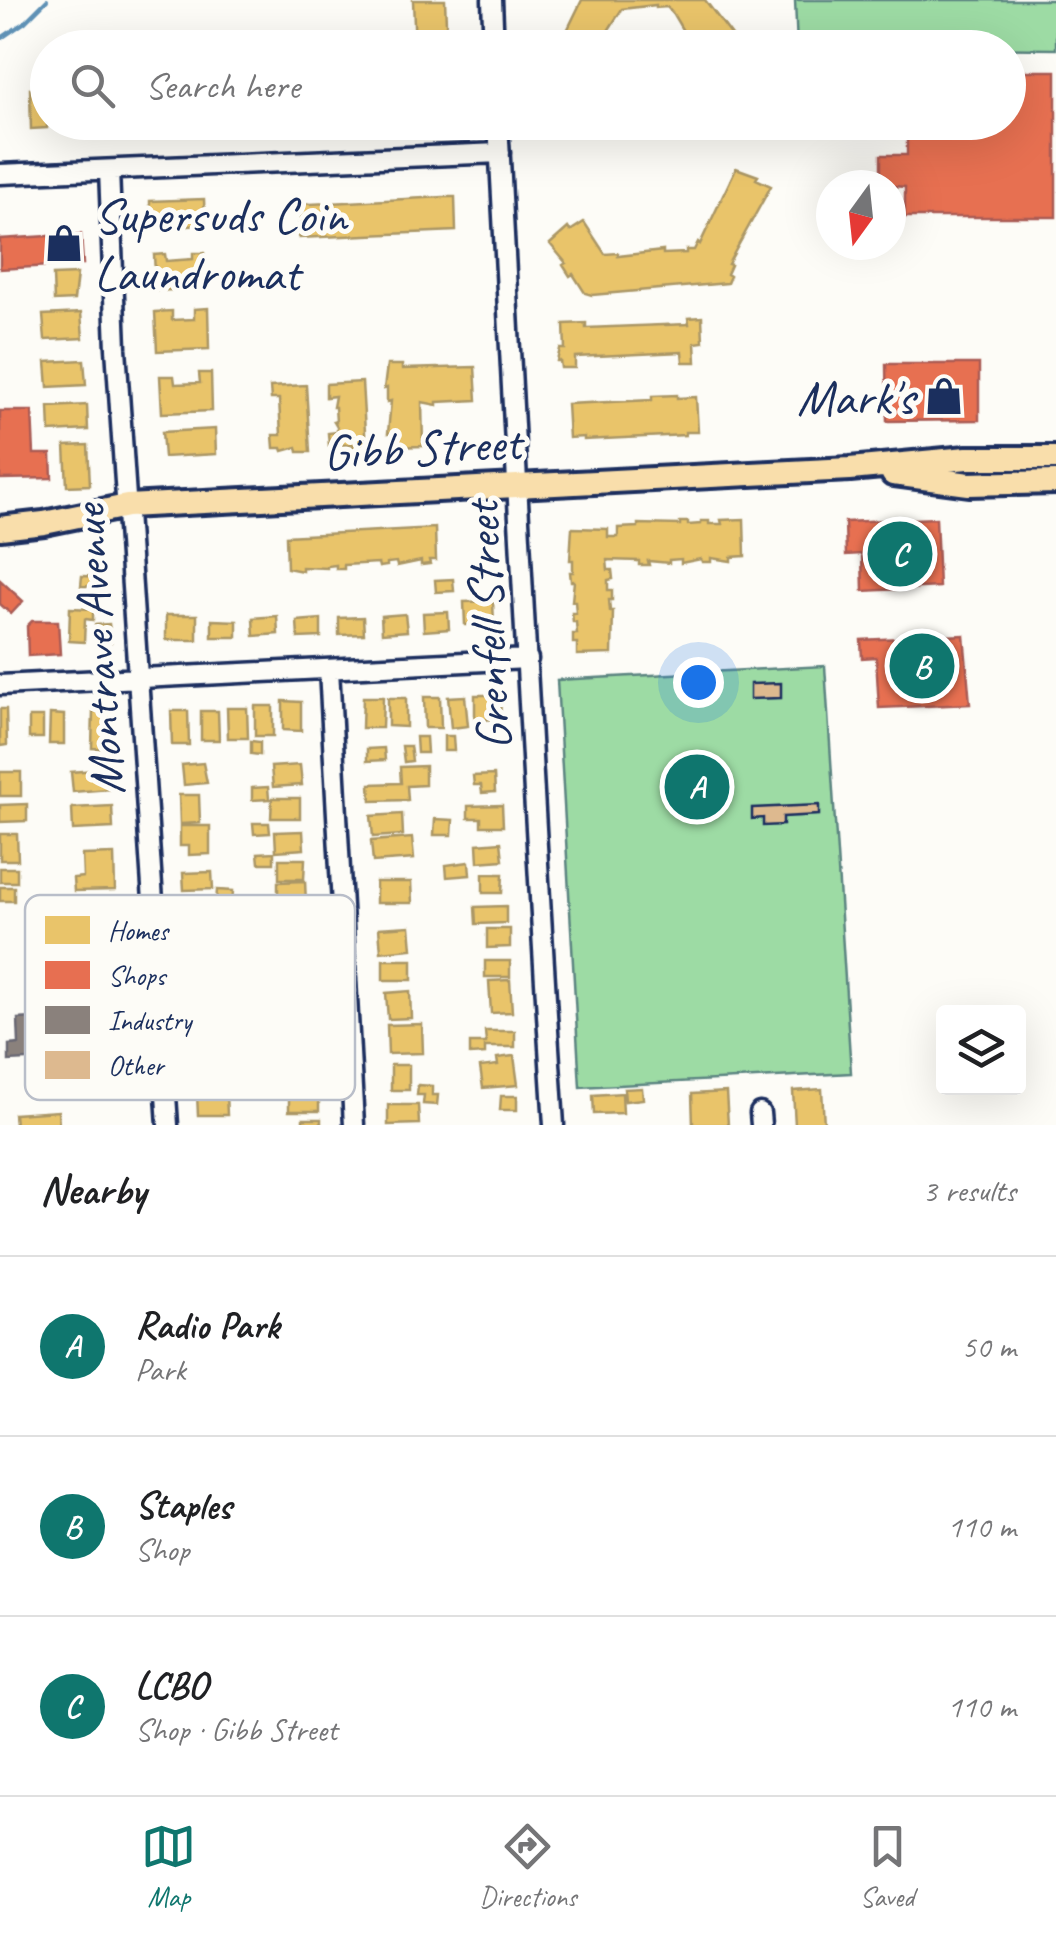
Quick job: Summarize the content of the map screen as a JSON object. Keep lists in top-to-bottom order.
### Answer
{
  "streets": {
    "main road": ["Gibb Street"],
    "street": ["Grenfell Street", "Montrave Avenue"]
  },
  "crossings": [
    ["Gibb Street", "Grenfell Street"],
    ["Gibb Street", "Montrave Avenue"]
  ],
  "places": {
    "shop": ["Supersuds Coin Laundromat", "Mark's"]
  },
  "legend": [
    "Homes",
    "Shops",
    "Industry",
    "Other"
  ],
  "north": "bottom",
  "page": {
    "search": "Search here",
    "pins": ["C", "B", "A"],
    "heading": ["Nearby", "3 results"],
    "list": [
      {
        "mark": "A",
        "name": "Radio Park",
        "note": "Park",
        "value": "50 m"
      },
      {
        "mark": "B",
        "name": "Staples",
        "note": "Shop",
        "value": "110 m"
      },
      {
        "mark": "C",
        "name": "LCBO",
        "note": "Shop · Gibb Street",
        "value": "110 m"
      }
    ],
    "nav": ["Map", "Directions", "Saved"]
  }
}
